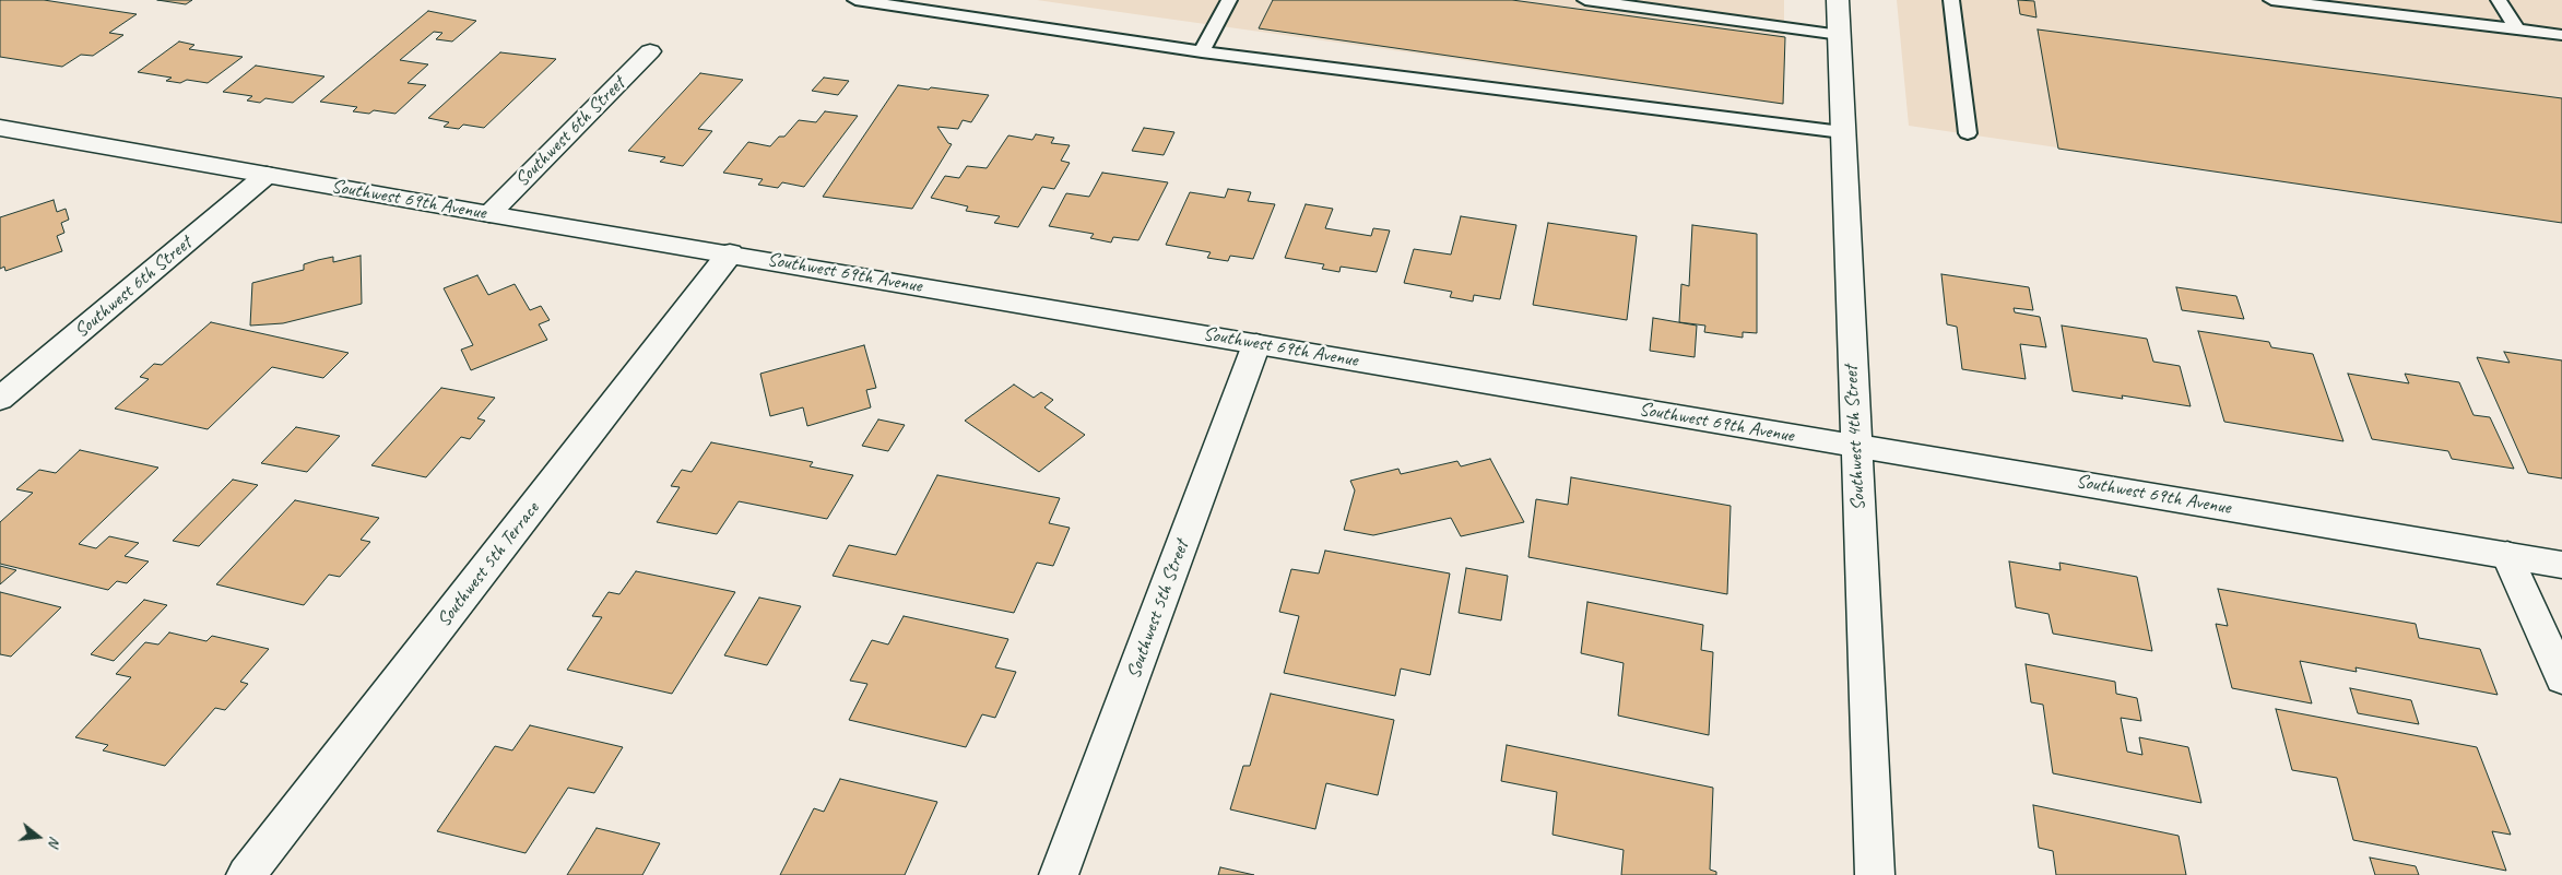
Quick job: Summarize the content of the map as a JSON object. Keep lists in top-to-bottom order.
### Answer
{
  "streets": {
    "street": [
      "Southwest 6th Street",
      "Southwest 69th Avenue",
      "Southwest 4th Street",
      "Southwest 5th Terrace",
      "Southwest 5th Street"
    ]
  },
  "crossings": [
    ["Southwest 6th Street", "Southwest 69th Avenue"],
    ["Southwest 69th Avenue", "Southwest 4th Street"],
    ["Southwest 69th Avenue", "Southwest 5th Terrace"],
    ["Southwest 69th Avenue", "Southwest 5th Street"]
  ],
  "north": "right"
}
